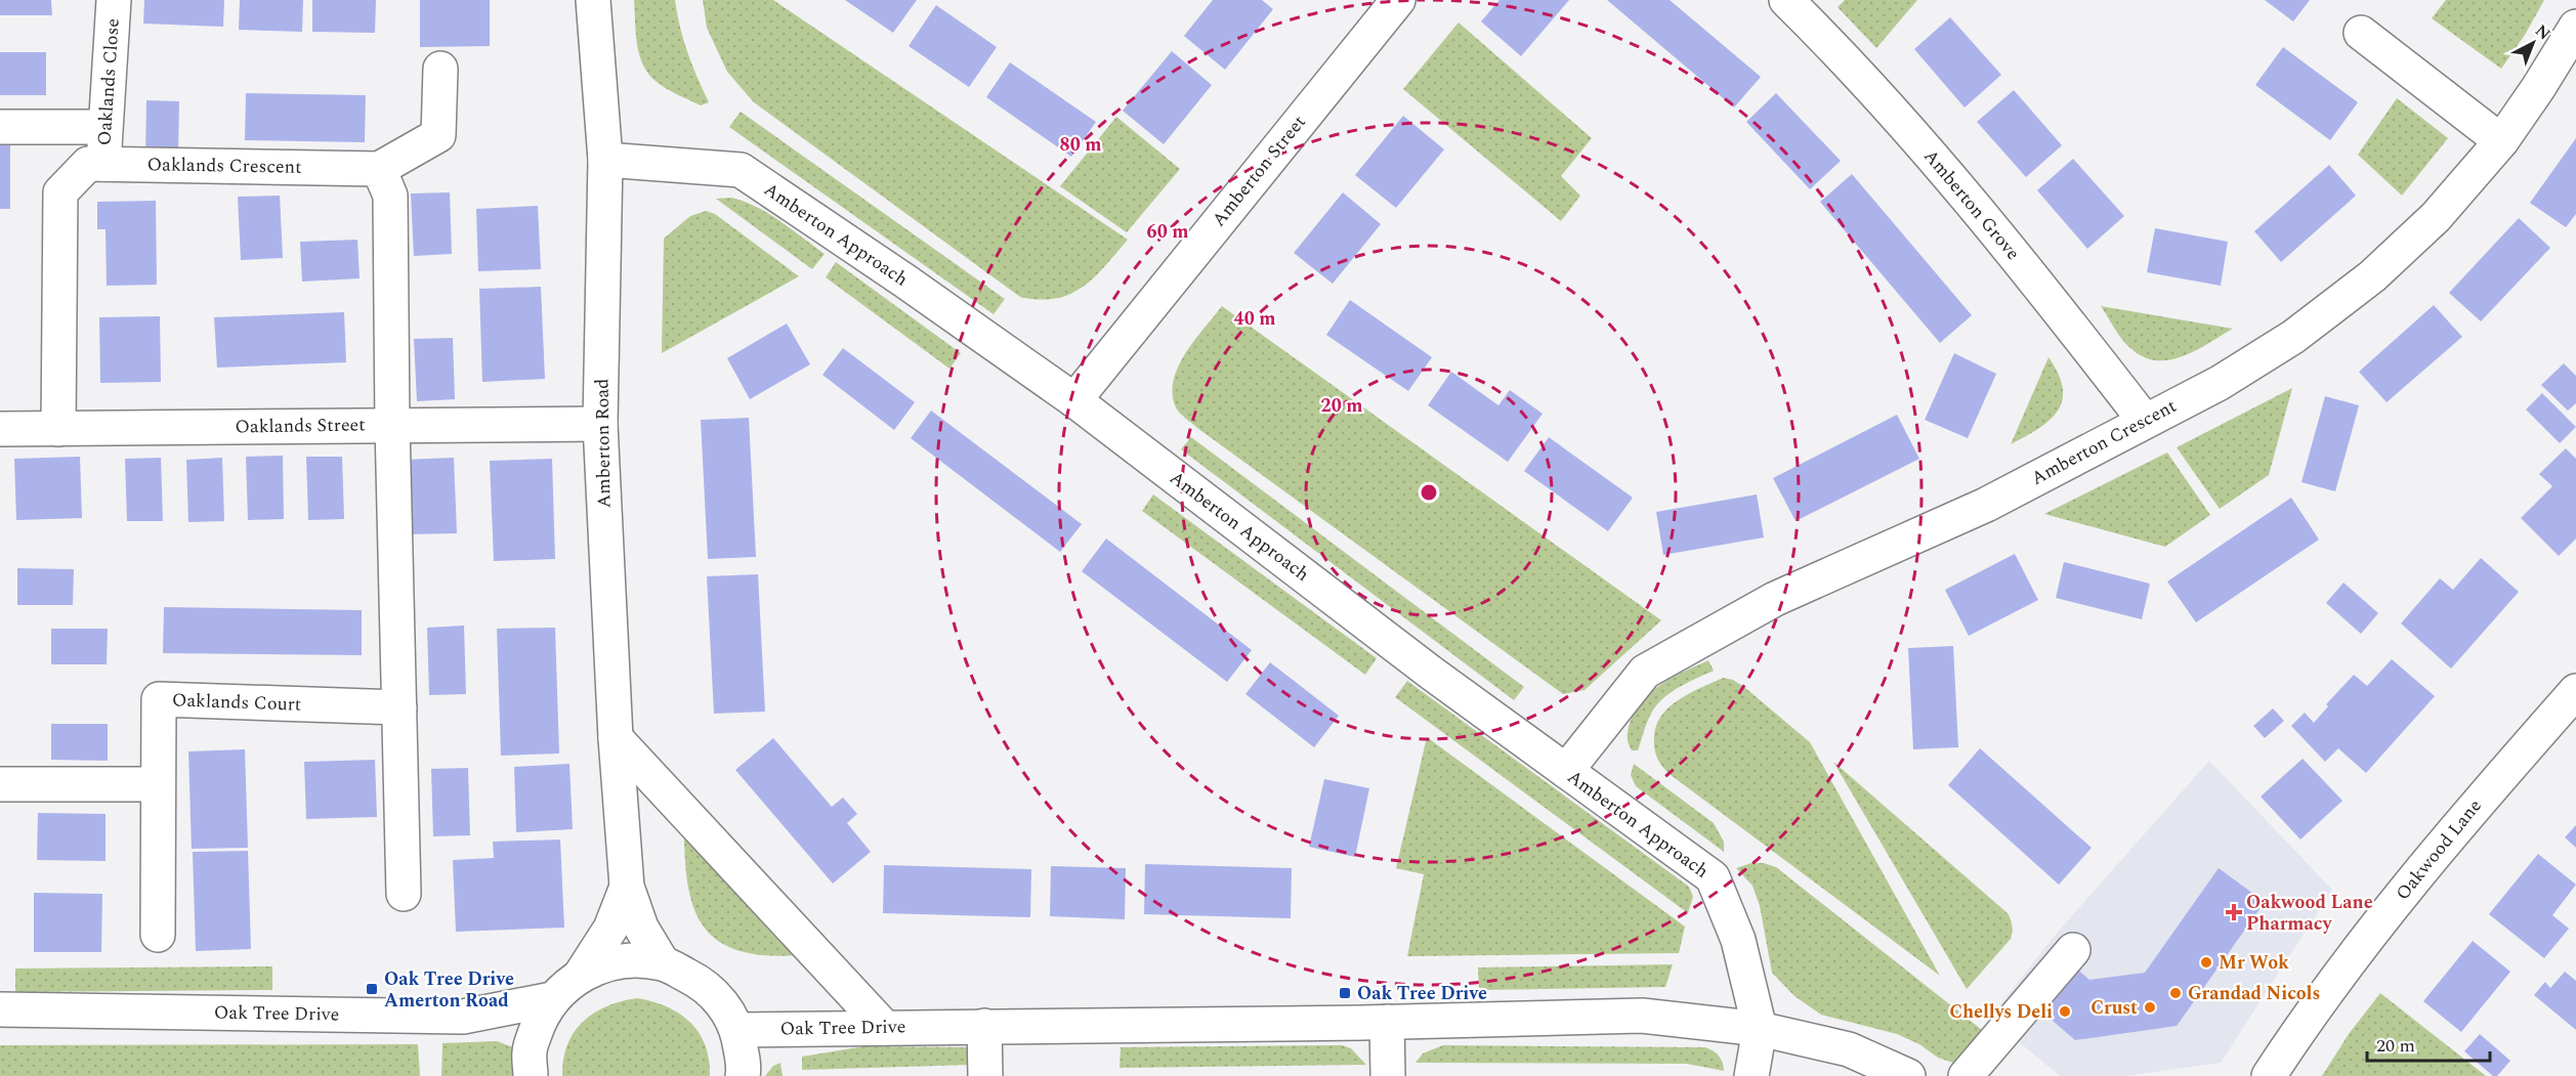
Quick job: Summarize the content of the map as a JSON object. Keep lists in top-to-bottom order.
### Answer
{
  "streets": {
    "street": [
      "Oaklands Close",
      "Oaklands Crescent",
      "Amberton Street",
      "Amberton Grove",
      "Amberton Approach",
      "Oaklands Street",
      "Amberton Crescent",
      "Amberton Road",
      "Oaklands Court",
      "Oakwood Lane",
      "Oak Tree Drive"
    ]
  },
  "crossings": [
    ["Oaklands Close", "Oaklands Crescent"],
    ["Oaklands Crescent", "Oaklands Street"],
    ["Amberton Street", "Amberton Approach"],
    ["Amberton Grove", "Amberton Crescent"],
    ["Amberton Approach", "Amberton Crescent"],
    ["Amberton Approach", "Amberton Road"],
    ["Amberton Approach", "Oak Tree Drive"],
    ["Oaklands Street", "Amberton Road"],
    ["Amberton Road", "Oak Tree Drive"]
  ],
  "places": {
    "health": ["Oakwood Lane Pharmacy"],
    "other": [
      "Mr Wok",
      "Grandad Nicols",
      "Crust",
      "Chellys Deli"
    ],
    "transit": ["Oak Tree Drive Amerton Road", "Oak Tree Drive"]
  },
  "scale_bar": "20 m",
  "north": "top right",
  "rings": [
    "80 m",
    "60 m",
    "40 m",
    "20 m"
  ]
}
